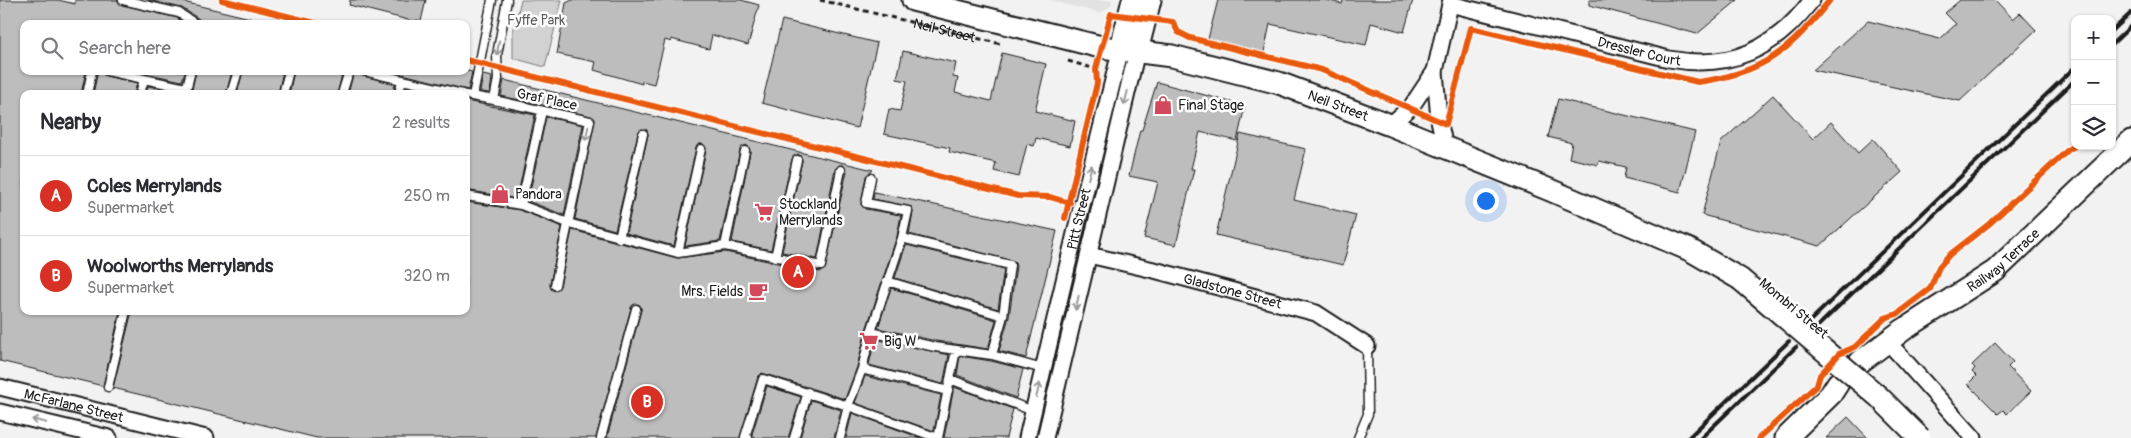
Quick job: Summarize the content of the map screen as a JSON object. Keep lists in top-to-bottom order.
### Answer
{
  "streets": {
    "main road": [
      "Neil Street",
      "Pitt Street",
      "Railway Terrace",
      "Mombri Street"
    ],
    "street": ["Dressler Court", "Gladstone Street", "McFarlane Street"],
    "lane": ["Graf Place"]
  },
  "crossings": [
    ["Neil Street", "Pitt Street"],
    ["Neil Street", "Mombri Street"],
    ["Pitt Street", "Gladstone Street"]
  ],
  "parks": ["Fyffe Park"],
  "places": {
    "shop": ["Final Stage", "Pandora"],
    "supermarket": ["Stockland Merrylands", "Big W"],
    "cafe": ["Mrs. Fields"]
  },
  "page": {
    "map_buttons": ["+", "−"],
    "search": "Search here",
    "heading": ["Nearby", "2 results"],
    "list": [
      {
        "mark": "A",
        "name": "Coles Merrylands",
        "note": "Supermarket",
        "value": "250 m"
      },
      {
        "mark": "B",
        "name": "Woolworths Merrylands",
        "note": "Supermarket",
        "value": "320 m"
      }
    ],
    "pins": ["A", "B"]
  }
}
